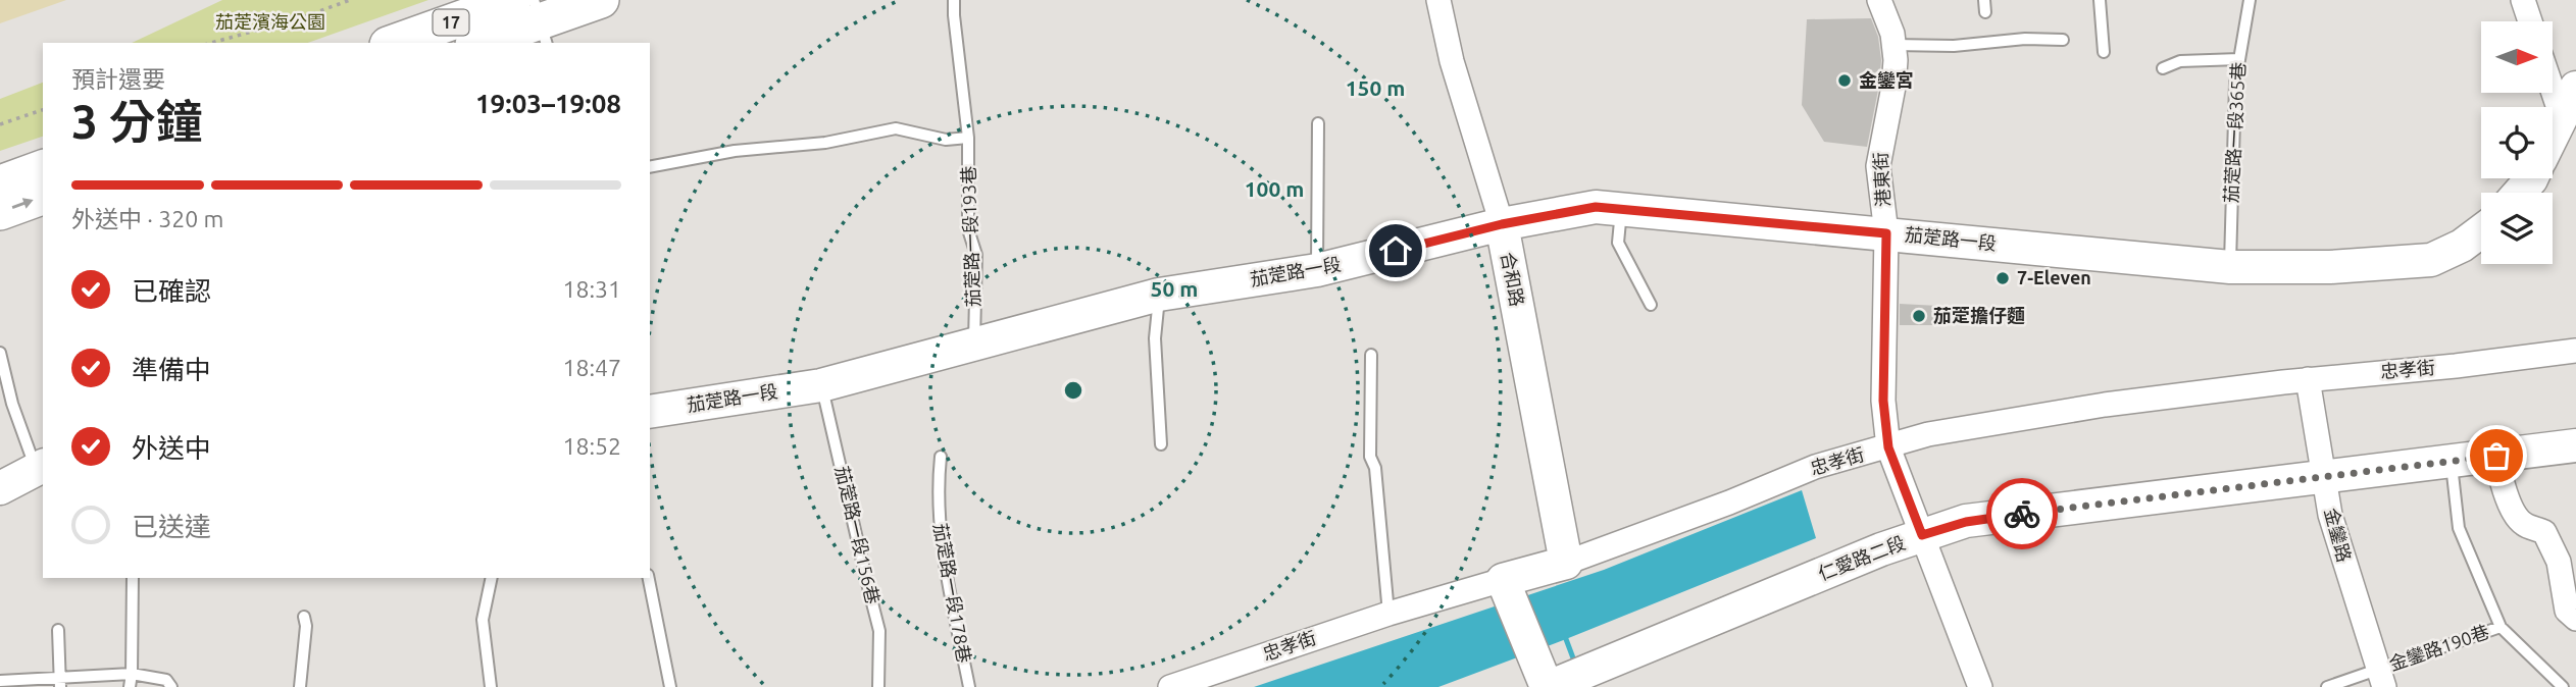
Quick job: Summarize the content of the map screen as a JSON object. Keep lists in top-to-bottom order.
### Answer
{
  "streets": {
    "main road": ["17"],
    "street": [
      "港東街",
      "茄萣路一段",
      "合和路",
      "忠孝街",
      "金鑾路",
      "仁愛路二段"
    ],
    "lane": [
      "茄萣路一段365巷",
      "茄萣路一段193巷",
      "茄萣路一段156巷",
      "茄萣路一段178巷",
      "金鑾路190巷"
    ]
  },
  "crossings": [
    ["茄萣路一段365巷", "茄萣路一段"],
    ["港東街", "茄萣路一段"],
    ["港東街", "忠孝街"],
    ["港東街", "仁愛路二段"],
    ["茄萣路一段193巷", "茄萣路一段"],
    ["茄萣路一段", "合和路"],
    ["茄萣路一段", "茄萣路一段156巷"],
    ["合和路", "忠孝街"],
    ["忠孝街", "金鑾路"],
    ["金鑾路", "仁愛路二段"],
    ["金鑾路", "金鑾路190巷"]
  ],
  "parks": ["茄萣濱海公園"],
  "places": ["金鑾宮", "7-Eleven", "茄萣擔仔麵"],
  "north": "right",
  "page": {
    "heading": ["3 分鐘", "預計還要", "19:03–19:08"],
    "bar": "外送中 · 320 m",
    "list": [
      ["已確認", "18:31"],
      ["準備中", "18:47"],
      ["外送中", "18:52"],
      "已送達"
    ]
  },
  "rings": ["150 m", "100 m", "50 m"]
}
